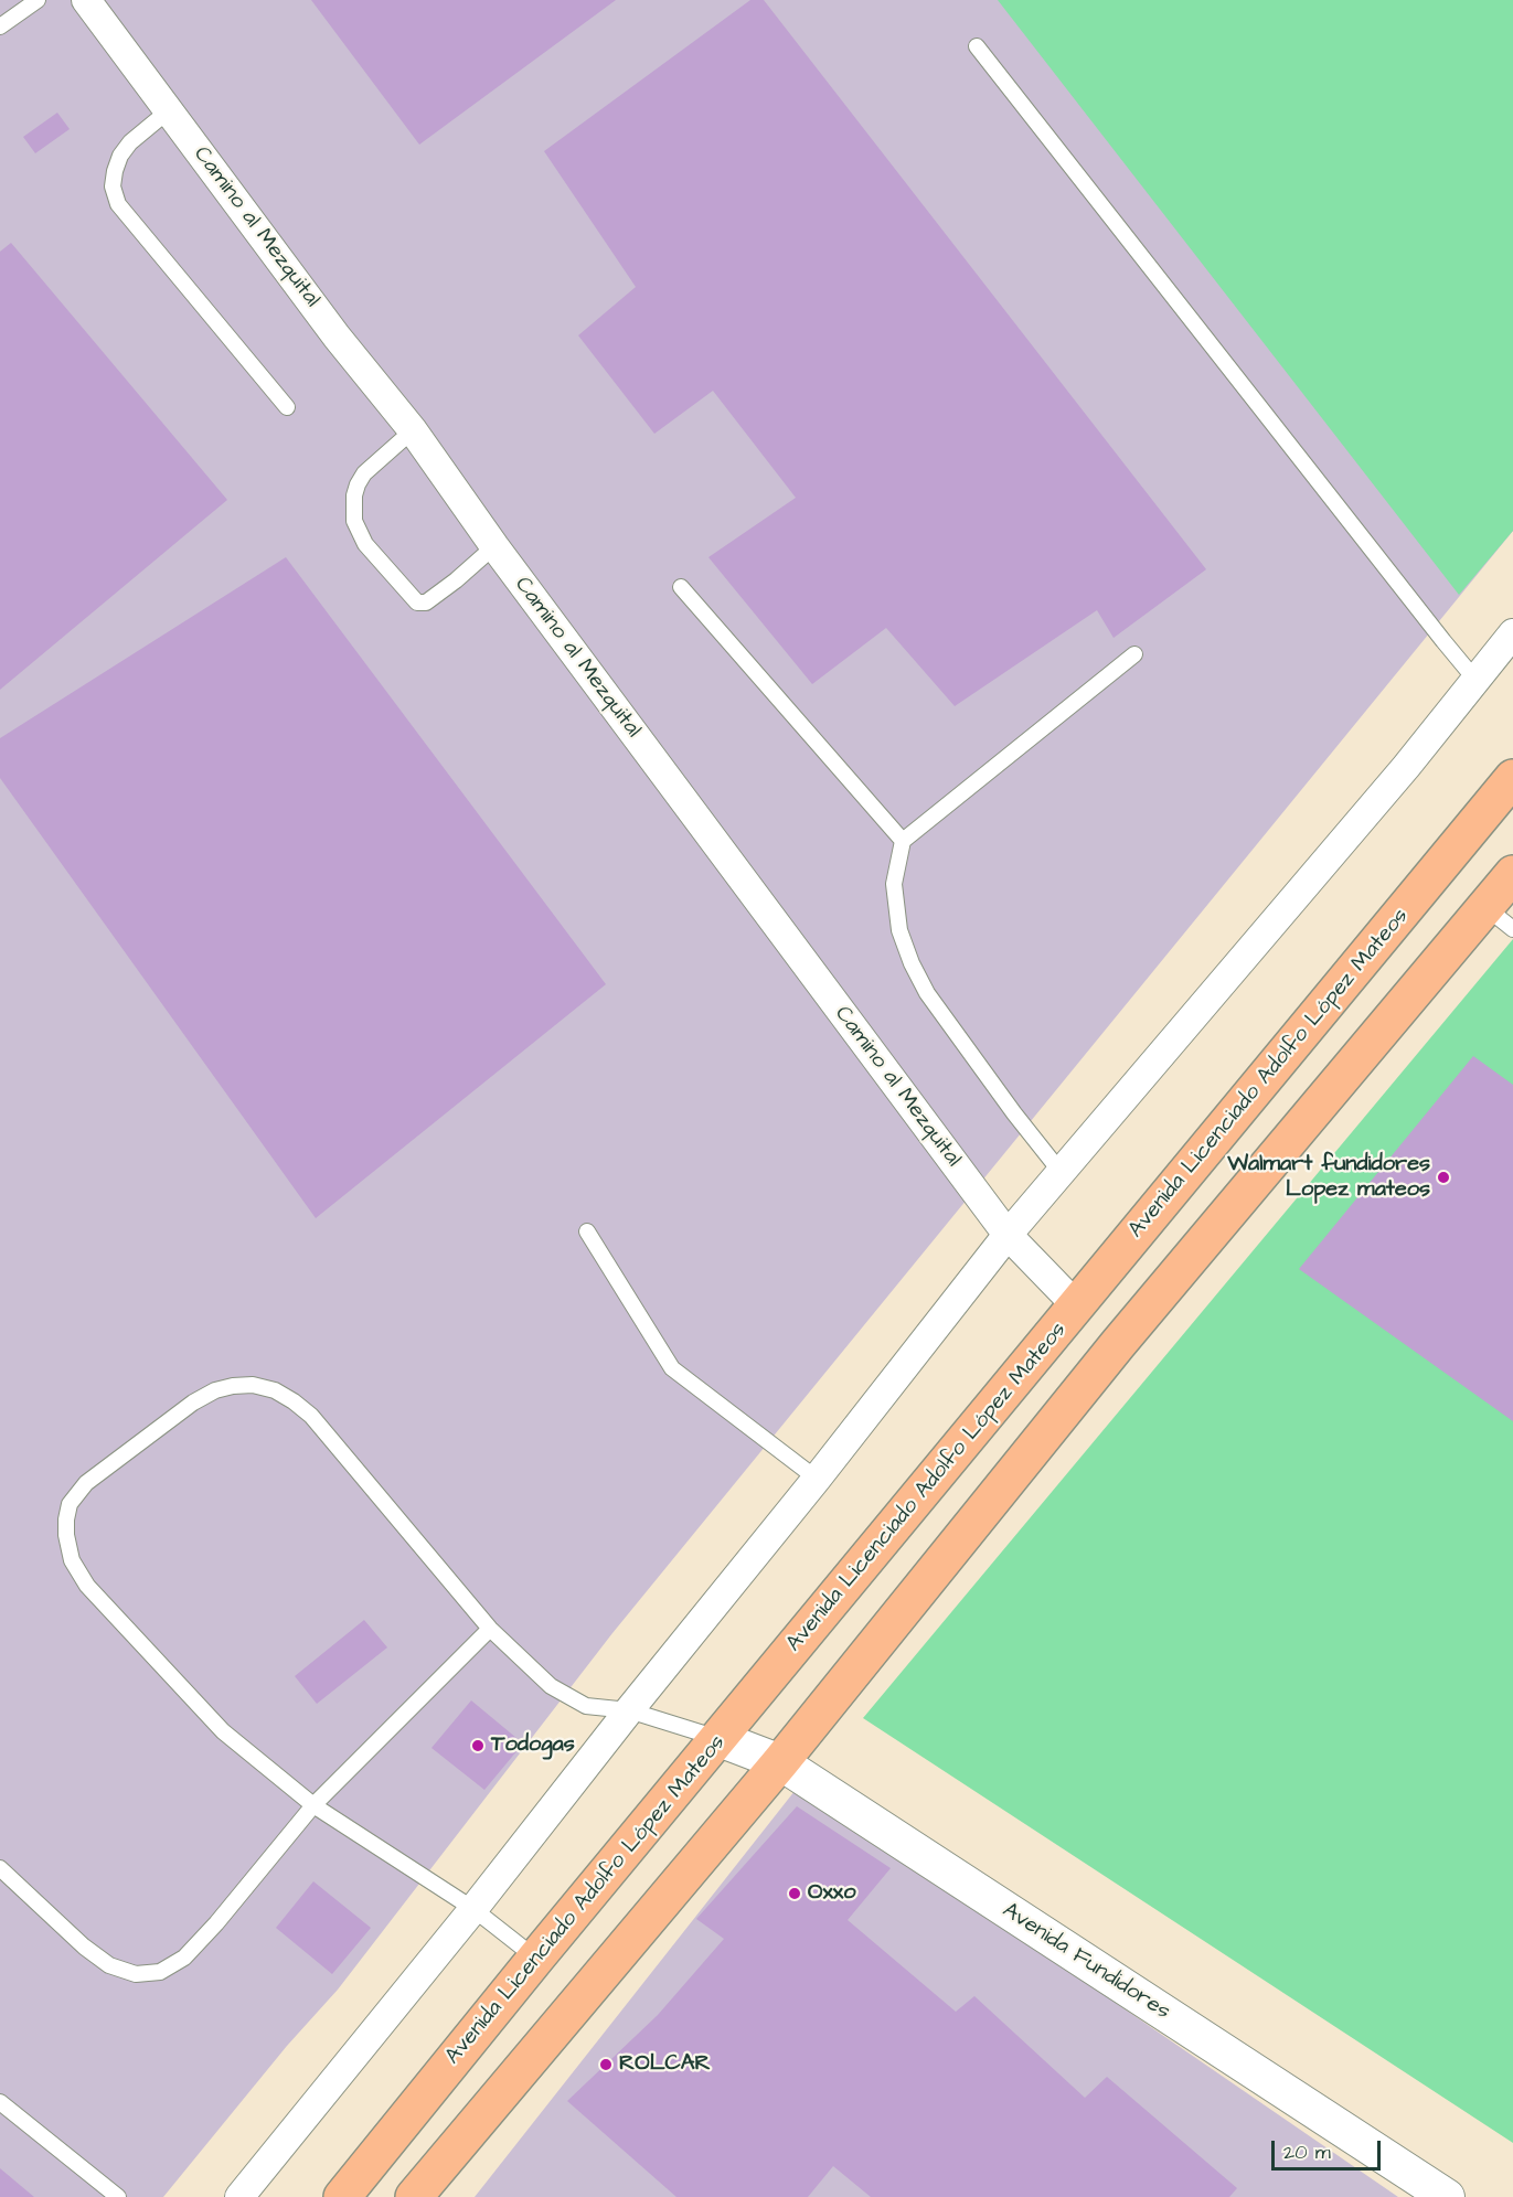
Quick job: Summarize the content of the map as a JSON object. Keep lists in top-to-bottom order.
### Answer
{
  "streets": {
    "main road": ["Avenida Licenciado Adolfo López Mateos"],
    "street": ["Camino al Mezquital", "Avenida Fundidores"]
  },
  "crossings": [
    ["Camino al Mezquital", "Avenida Licenciado Adolfo López Mateos"],
    ["Avenida Licenciado Adolfo López Mateos", "Avenida Fundidores"]
  ],
  "places": [
    "Walmart fundidores Lopez mateos",
    "Todogas",
    "Oxxo",
    "ROLCAR"
  ],
  "scale_bar": "20 m"
}
